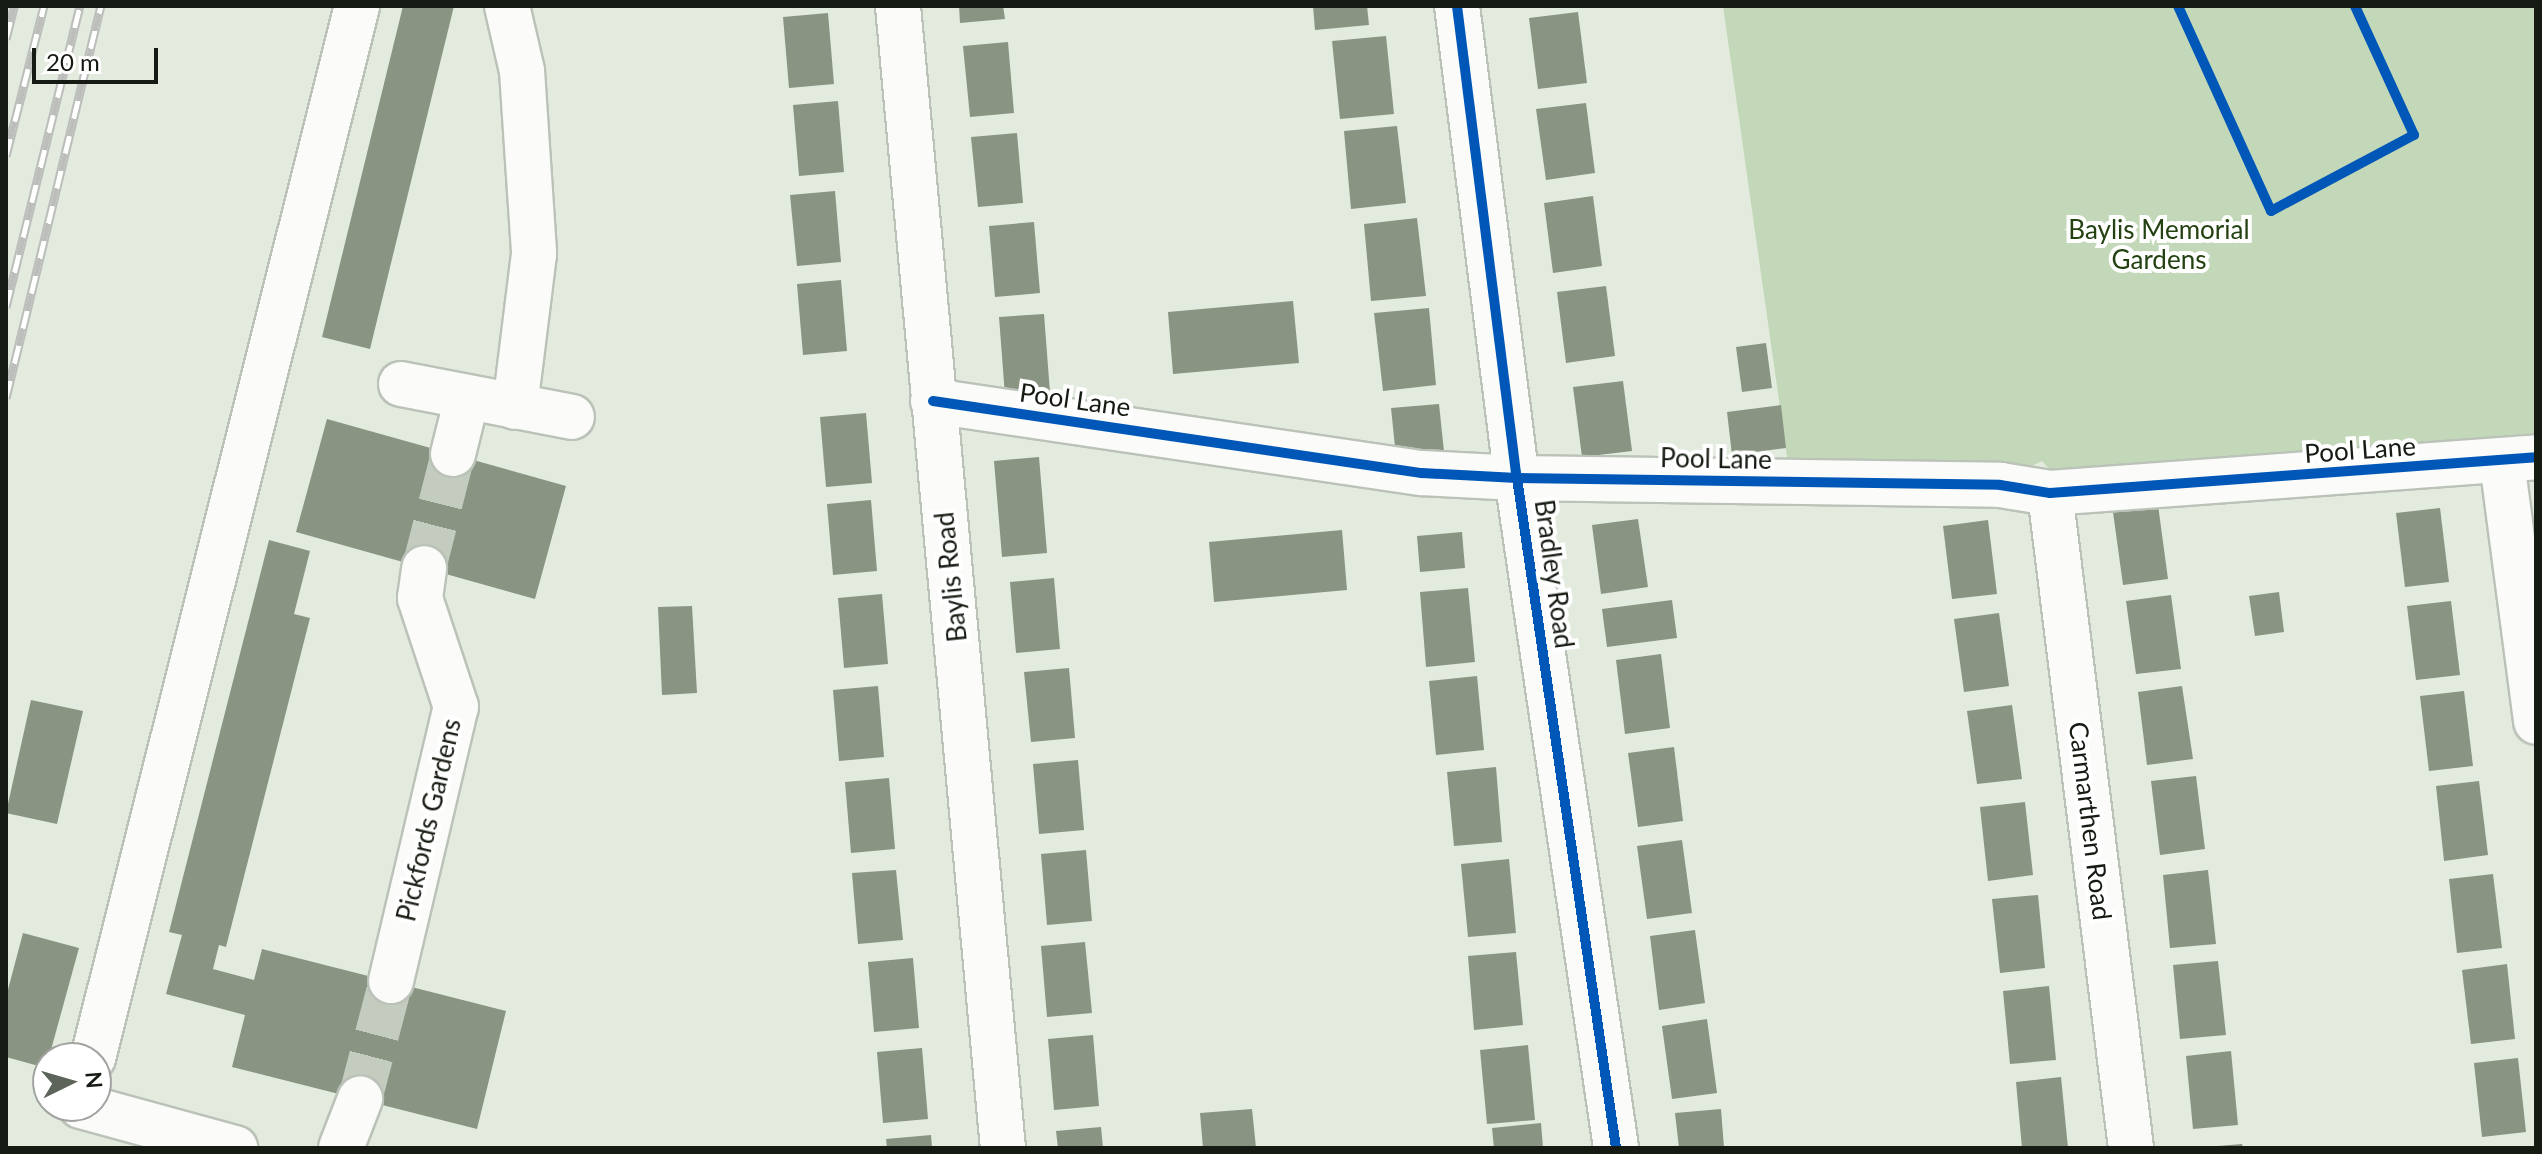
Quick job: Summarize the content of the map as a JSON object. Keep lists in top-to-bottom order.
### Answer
{
  "streets": {
    "street": [
      "Pool Lane",
      "Bradley Road",
      "Baylis Road",
      "Pickfords Gardens",
      "Carmarthen Road"
    ]
  },
  "crossings": [
    ["Pool Lane", "Bradley Road"],
    ["Pool Lane", "Baylis Road"],
    ["Pool Lane", "Carmarthen Road"]
  ],
  "parks": ["Baylis Memorial Gardens"],
  "scale_bar": "20 m",
  "north": "right"
}
